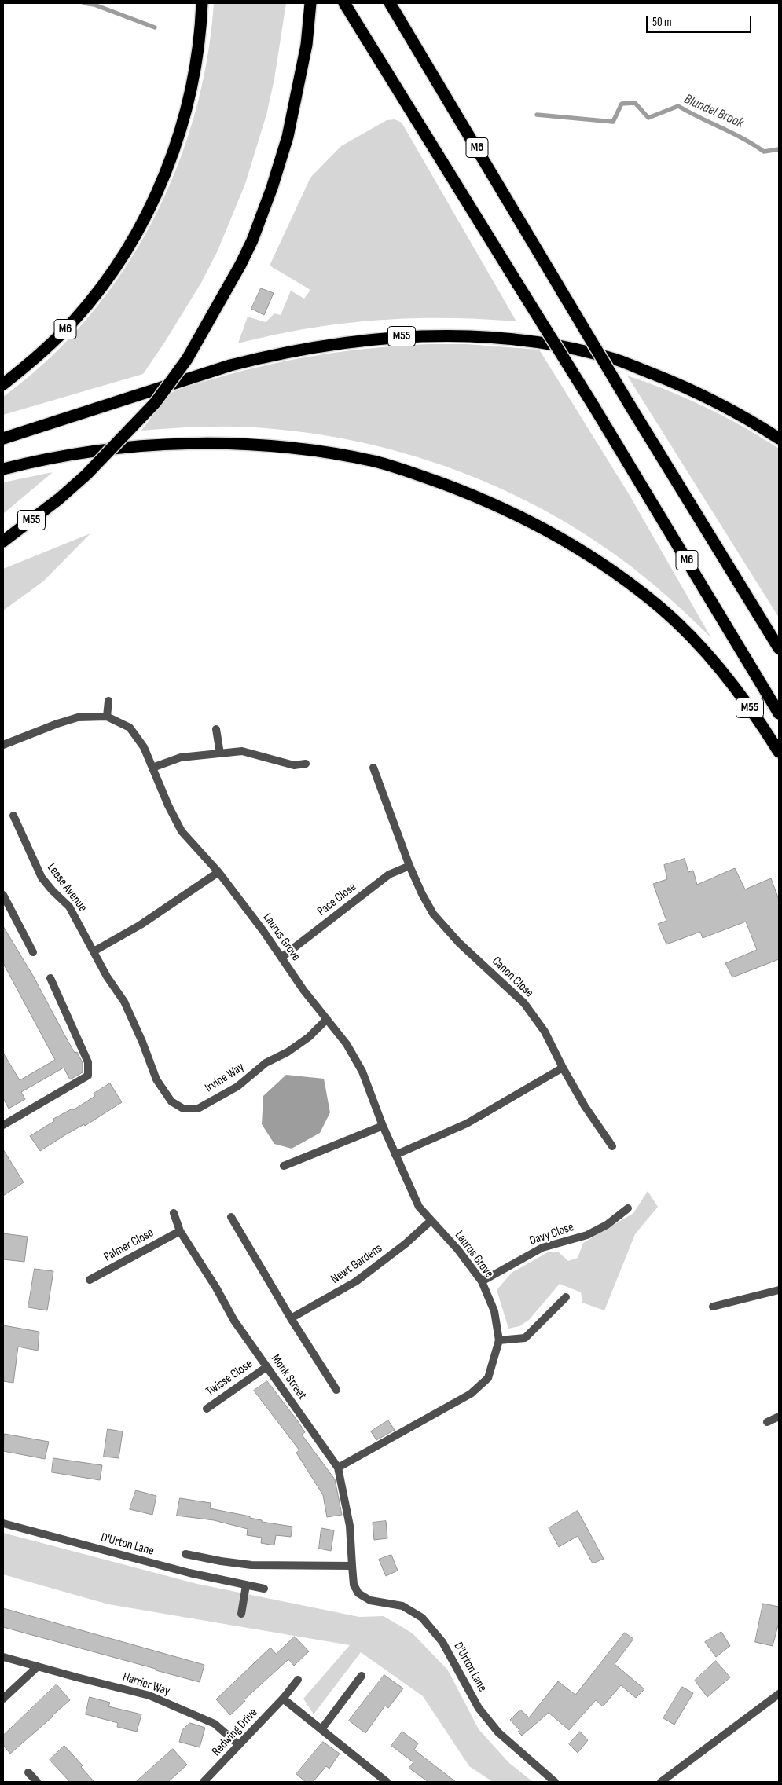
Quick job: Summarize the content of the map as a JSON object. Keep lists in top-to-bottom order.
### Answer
{
  "streets": {
    "highway": ["M6", "M55"],
    "street": [
      "Leese Avenue",
      "Pace Close",
      "Laurus Grove",
      "Canon Close",
      "Irvine Way",
      "Davy Close",
      "Palmer Close",
      "Newt Gardens",
      "Monk Street",
      "Twisse Close",
      "D'Urton Lane",
      "Harrier Way",
      "Redwing Drive"
    ]
  },
  "crossings": [
    ["Leese Avenue", "Irvine Way"],
    ["Pace Close", "Laurus Grove"],
    ["Pace Close", "Canon Close"],
    ["Laurus Grove", "Irvine Way"],
    ["Laurus Grove", "Davy Close"],
    ["Laurus Grove", "Newt Gardens"],
    ["Laurus Grove", "Monk Street"],
    ["Palmer Close", "Monk Street"],
    ["Monk Street", "Twisse Close"],
    ["Monk Street", "D'Urton Lane"],
    ["Harrier Way", "Redwing Drive"]
  ],
  "water": ["Blundel Brook"],
  "scale_bar": "50 m"
}
